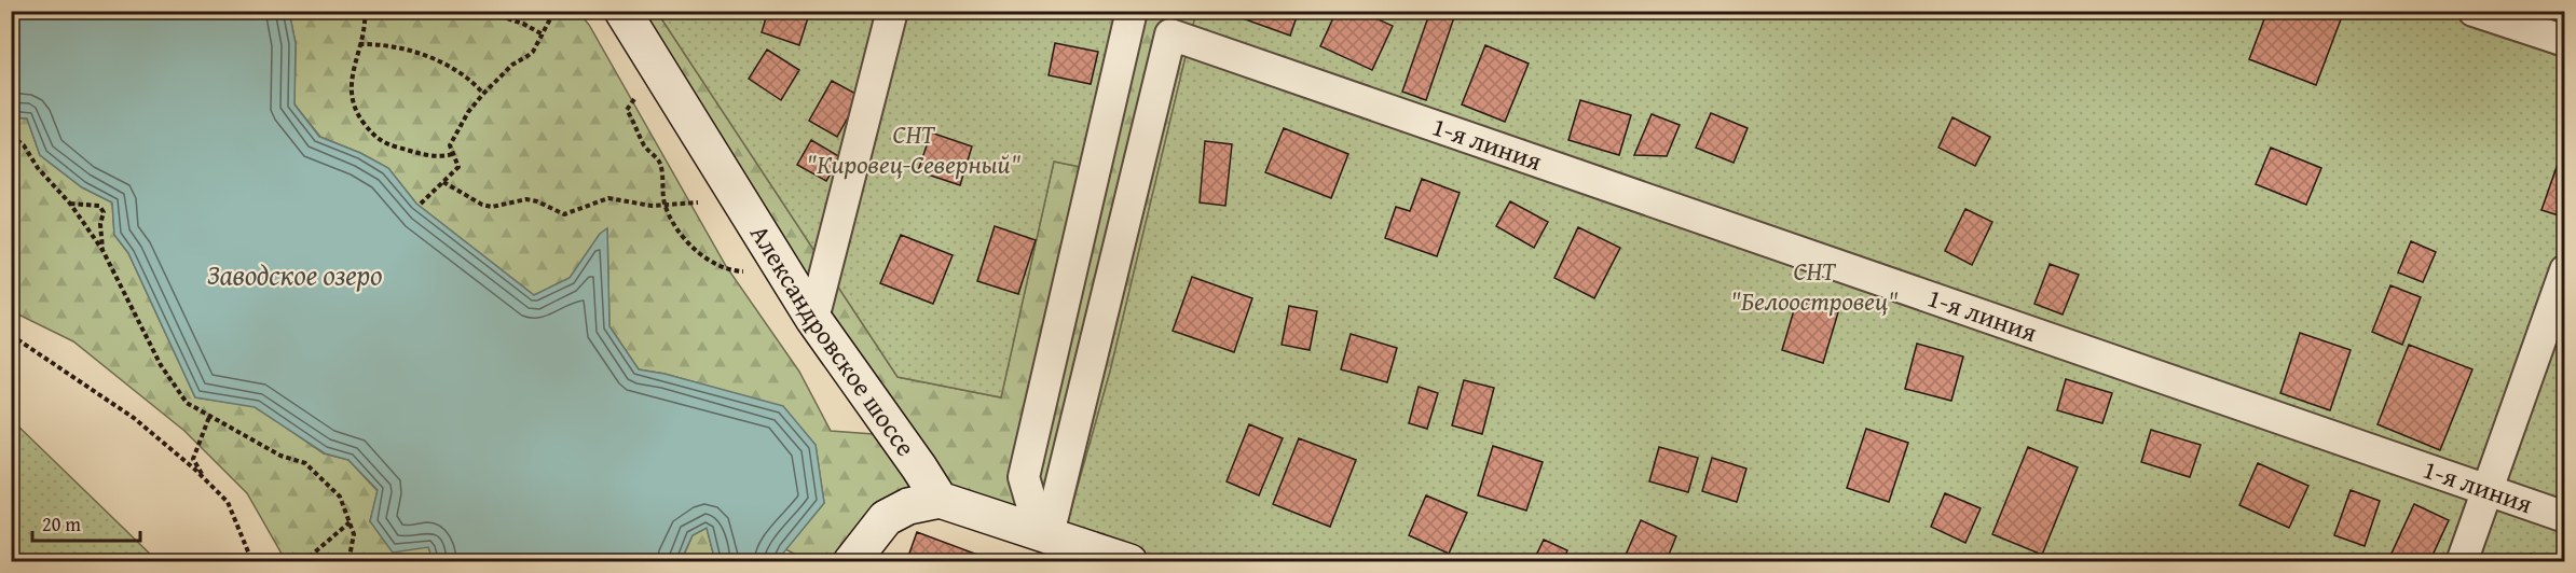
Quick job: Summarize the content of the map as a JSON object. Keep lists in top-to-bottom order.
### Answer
{
  "streets": {
    "street": ["1-я линия", "Александровское шоссе"]
  },
  "water": ["Заводское озеро"],
  "parks": ["СНТ \"Кировец-Северный\"", "СНТ \"Белоостровец\""],
  "scale_bar": "20 m"
}
